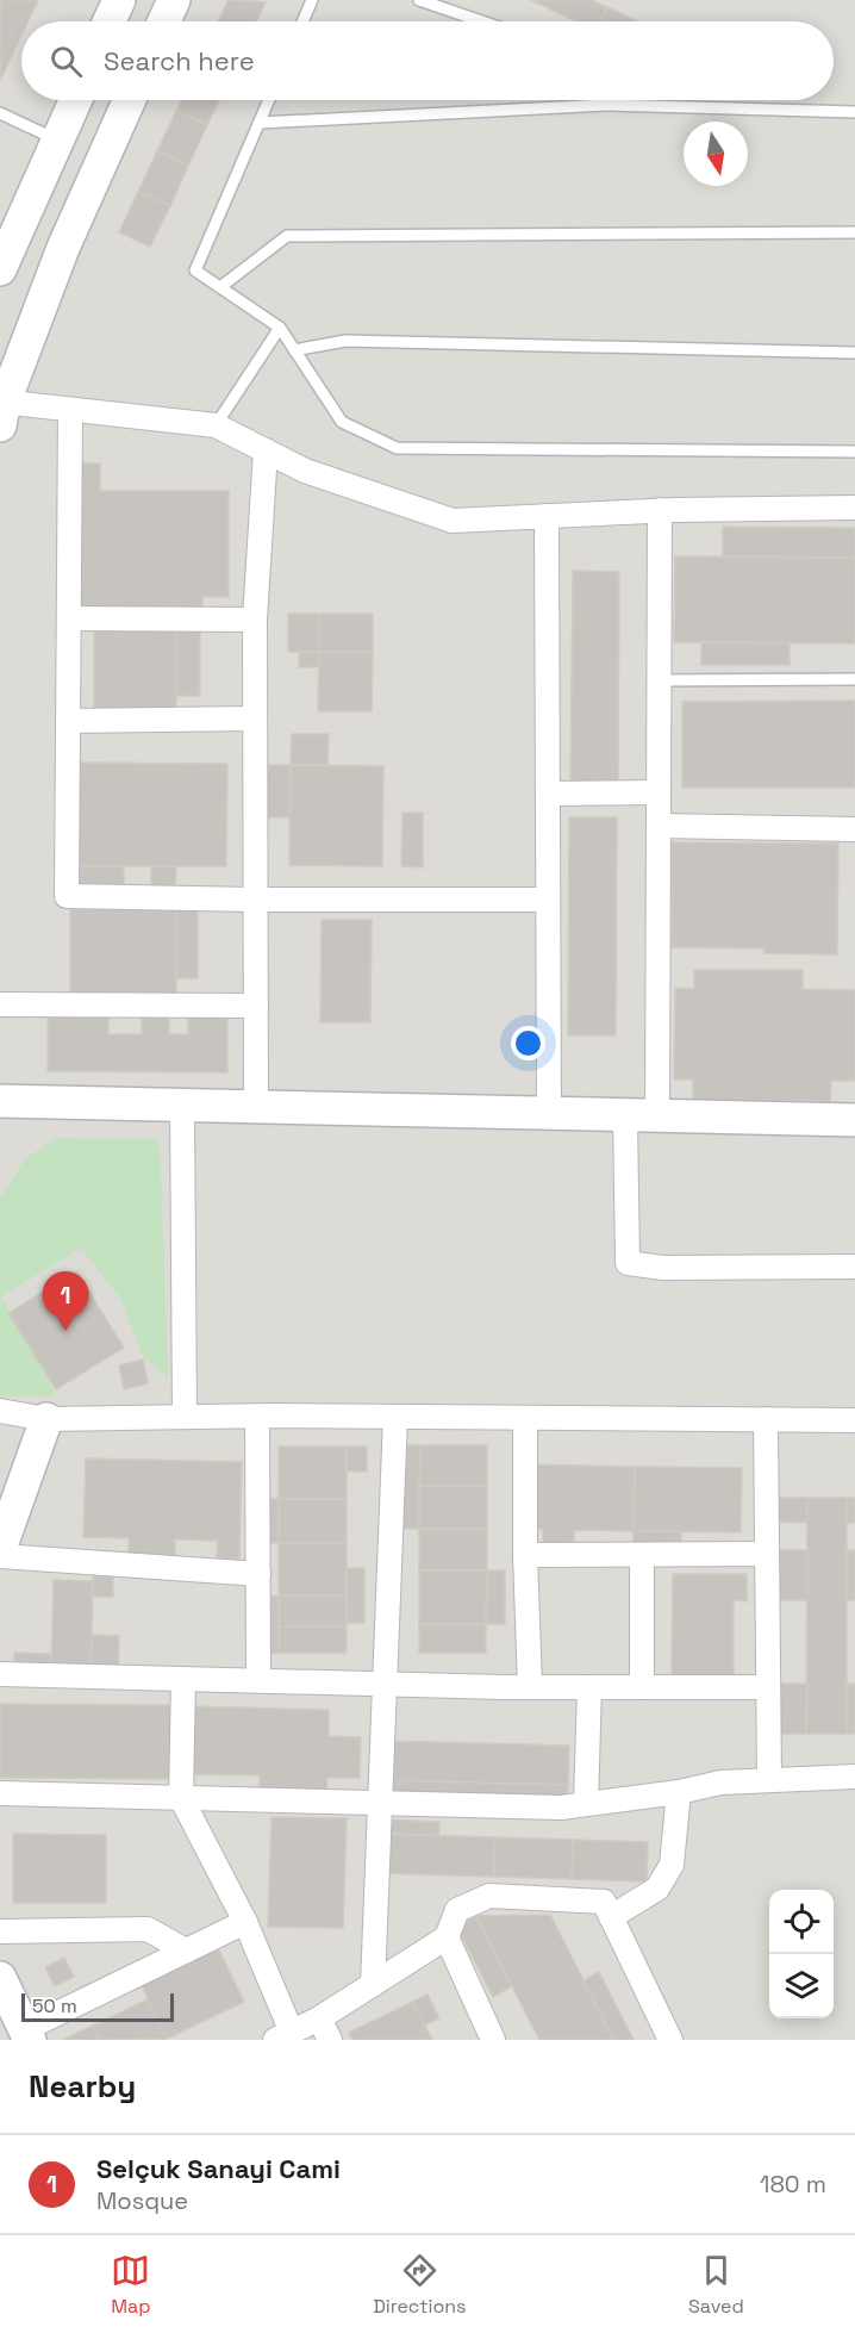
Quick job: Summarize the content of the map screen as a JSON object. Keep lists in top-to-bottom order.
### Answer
{
  "scale_bar": "50 m",
  "north": "bottom",
  "page": {
    "search": "Search here",
    "pins": "1",
    "scale": "50 m",
    "heading": "Nearby",
    "list": [
      {
        "mark": "1",
        "name": "Selçuk Sanayi Cami",
        "note": "Mosque",
        "value": "180 m"
      }
    ],
    "nav": ["Map", "Directions", "Saved"]
  }
}
